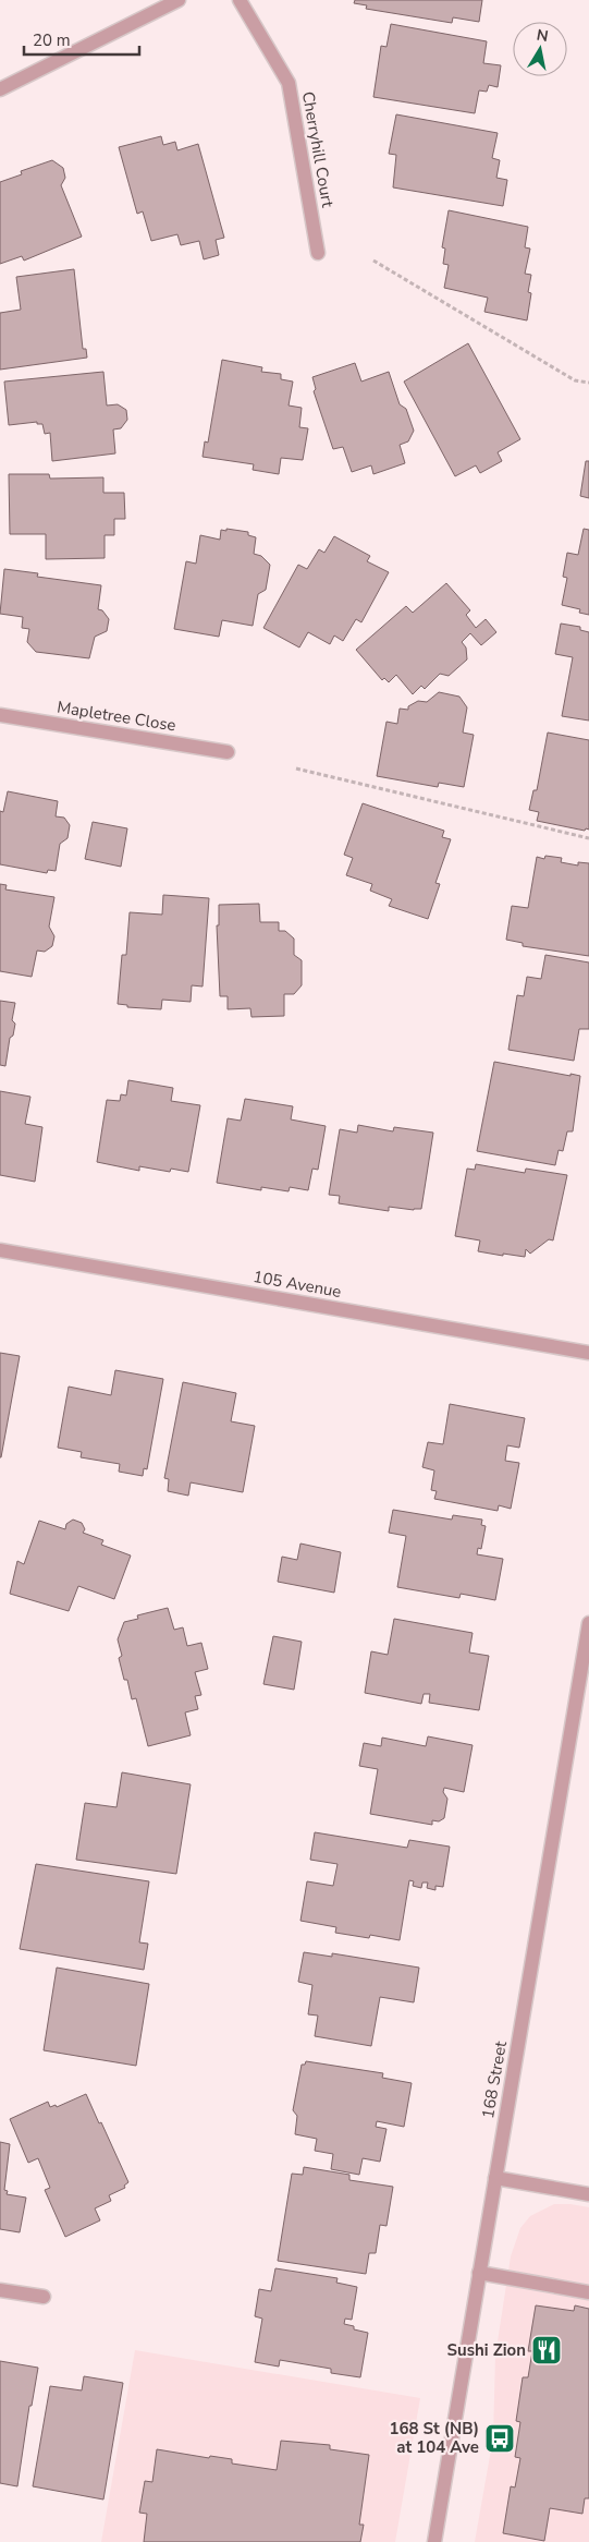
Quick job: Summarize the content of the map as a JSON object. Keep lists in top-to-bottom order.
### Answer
{
  "streets": {
    "street": [
      "Cherryhill Court",
      "Mapletree Close",
      "105 Avenue",
      "168 Street"
    ]
  },
  "places": {
    "restaurant": ["Sushi Zion"],
    "bus stop": ["168 St (NB) at 104 Ave"]
  },
  "scale_bar": "20 m",
  "north": "top"
}
